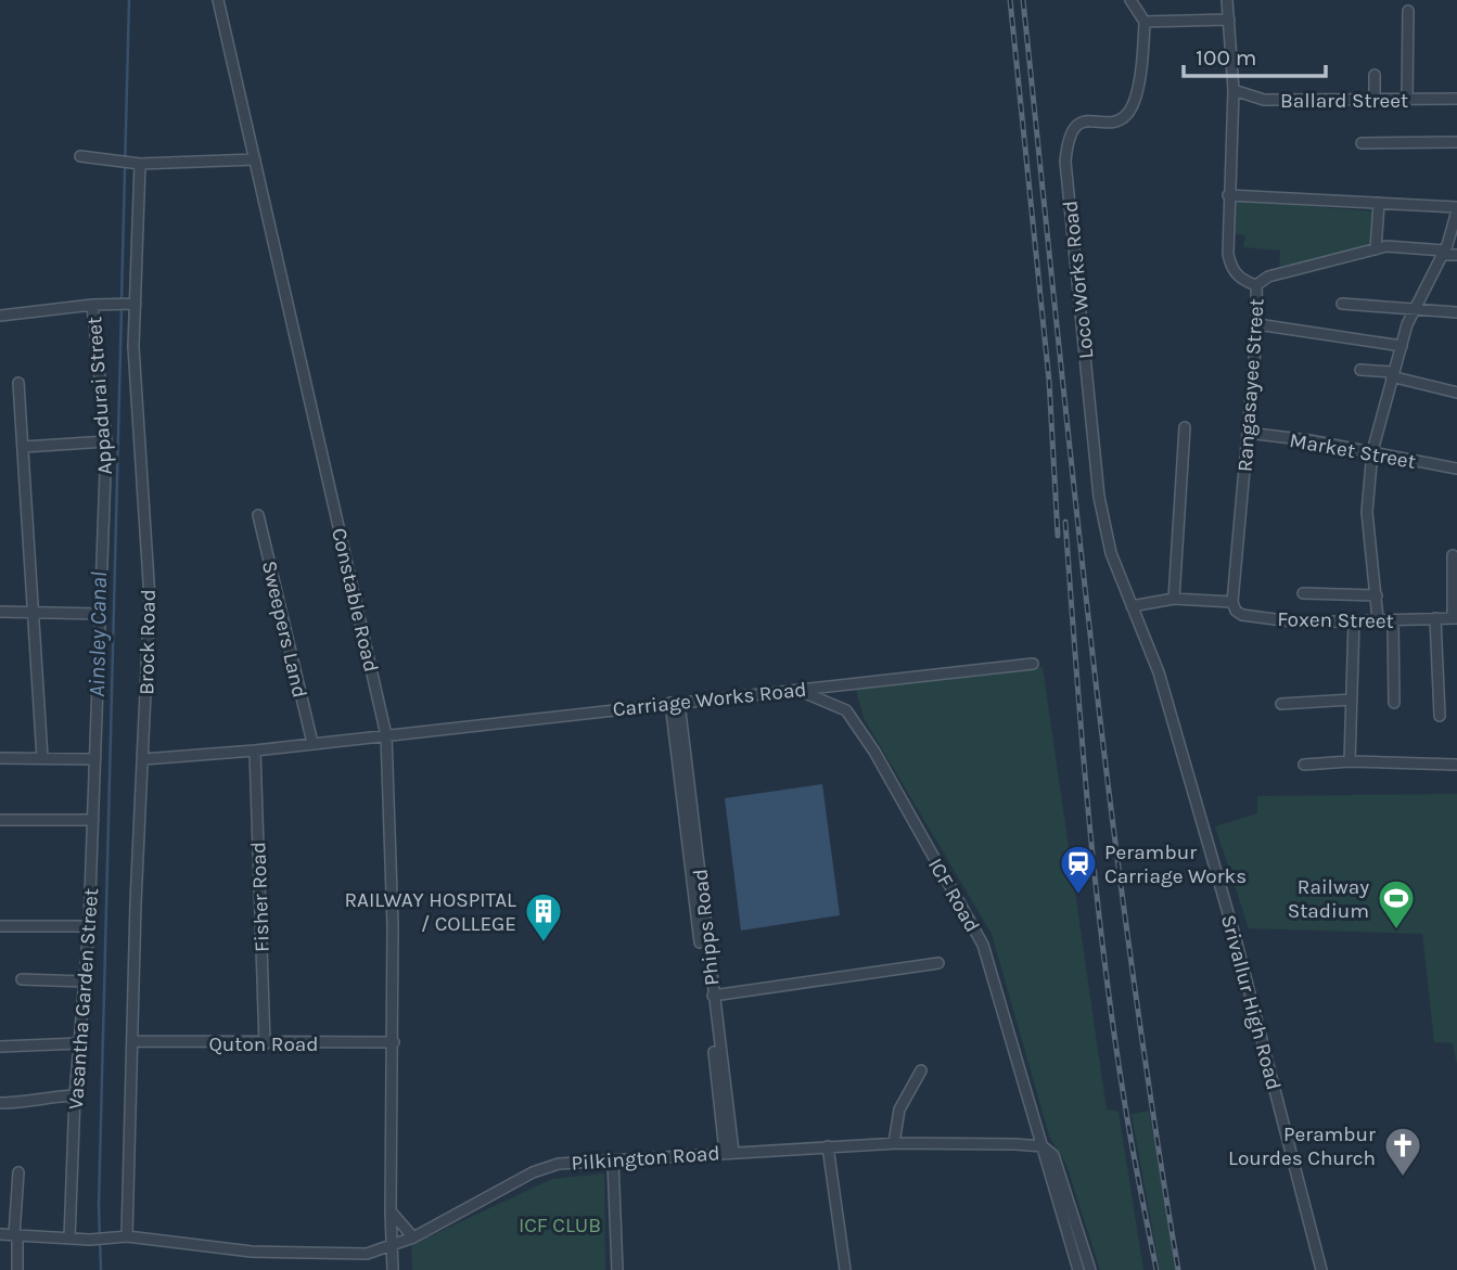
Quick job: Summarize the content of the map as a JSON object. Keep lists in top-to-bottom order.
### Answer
{
  "streets": {
    "street": [
      "Ballard Street",
      "Loco Works Road",
      "Rangasayee Street",
      "Appadurai Street",
      "Market Street",
      "Constable Road",
      "Foxen Street",
      "Sweepers Land",
      "Brock Road",
      "Carriage Works Road",
      "ICF Road",
      "Fisher Road",
      "Phipps Road",
      "Vasantha Garden Street",
      "Srivallur High Road",
      "Quton Road",
      "Pilkington Road"
    ]
  },
  "crossings": [
    ["Ballard Street", "Rangasayee Street"],
    ["Loco Works Road", "Foxen Street"],
    ["Loco Works Road", "Srivallur High Road"],
    ["Rangasayee Street", "Market Street"],
    ["Rangasayee Street", "Foxen Street"],
    ["Appadurai Street", "Vasantha Garden Street"],
    ["Constable Road", "Carriage Works Road"],
    ["Constable Road", "Quton Road"],
    ["Constable Road", "Pilkington Road"],
    ["Foxen Street", "Srivallur High Road"],
    ["Brock Road", "Quton Road"],
    ["Brock Road", "Pilkington Road"],
    ["Carriage Works Road", "ICF Road"],
    ["Carriage Works Road", "Phipps Road"],
    ["ICF Road", "Pilkington Road"],
    ["Fisher Road", "Quton Road"],
    ["Phipps Road", "Pilkington Road"],
    ["Vasantha Garden Street", "Pilkington Road"]
  ],
  "water": ["Ainsley Canal"],
  "parks": ["ICF CLUB"],
  "places": {
    "station": ["Perambur Carriage Works"],
    "sports": ["Railway Stadium"],
    "building": ["RAILWAY HOSPITAL / COLLEGE"],
    "church": ["Perambur Lourdes Church"]
  },
  "scale_bar": "100 m"
}
